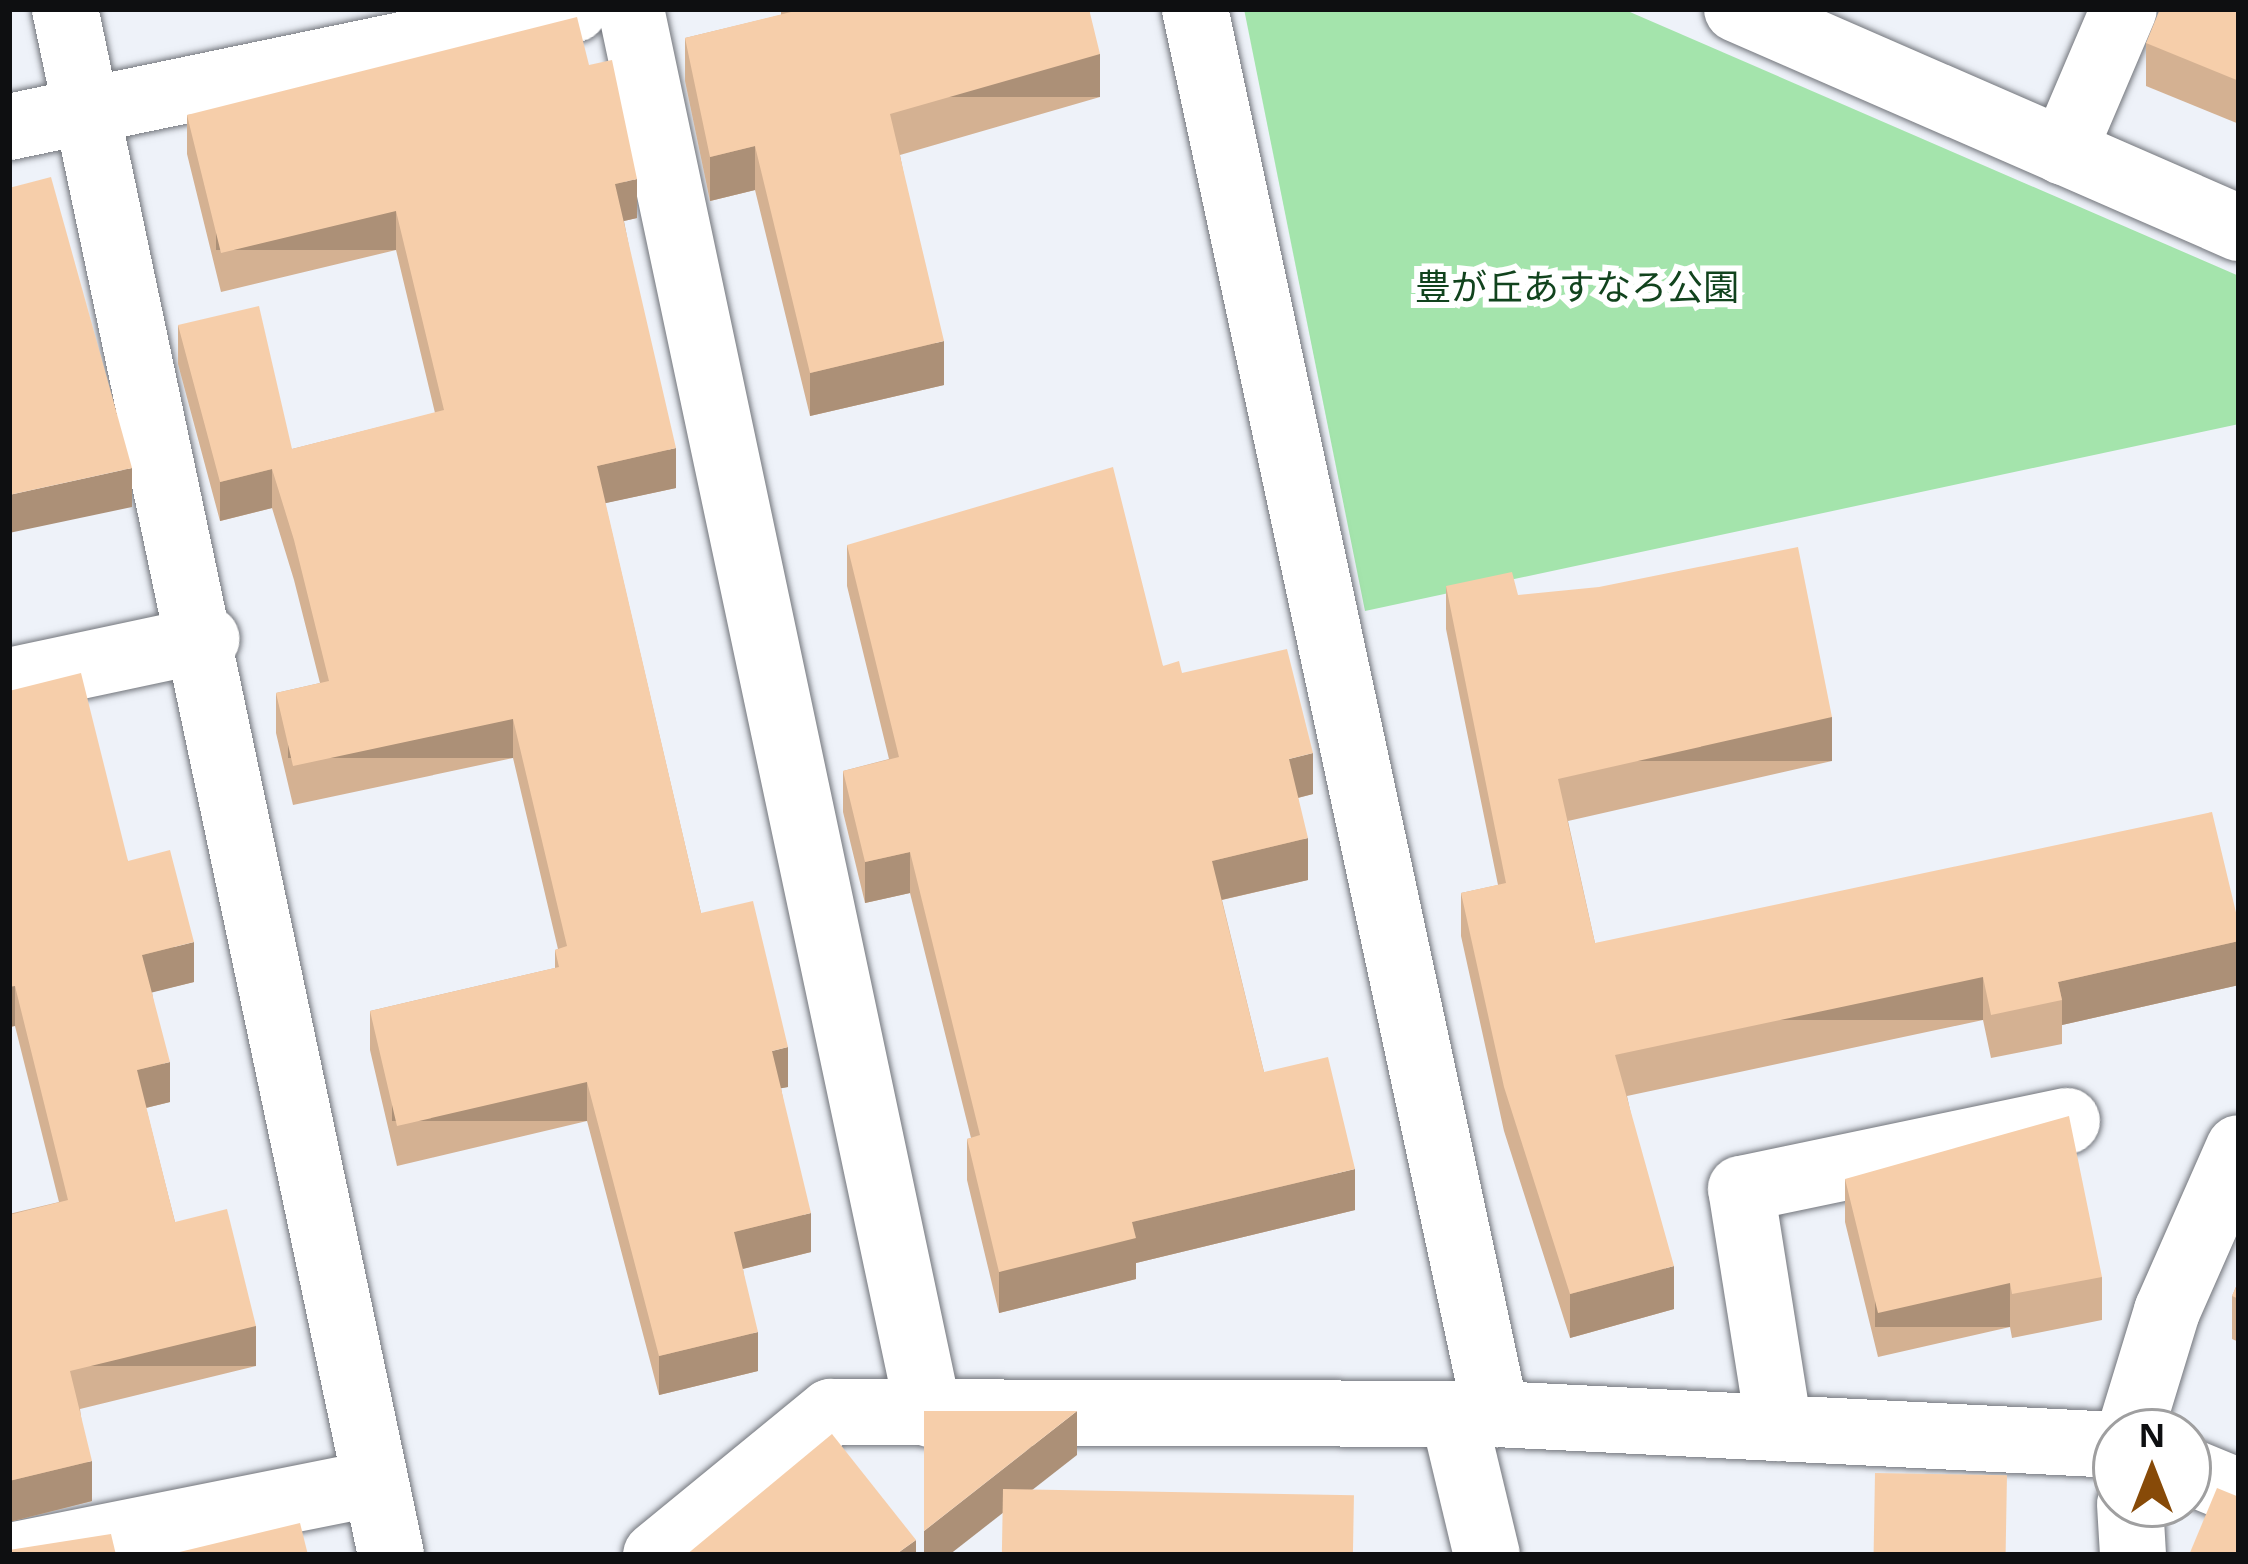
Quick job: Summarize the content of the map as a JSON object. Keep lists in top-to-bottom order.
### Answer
{
  "parks": ["豊が丘あすなろ公園"],
  "north": "top"
}
